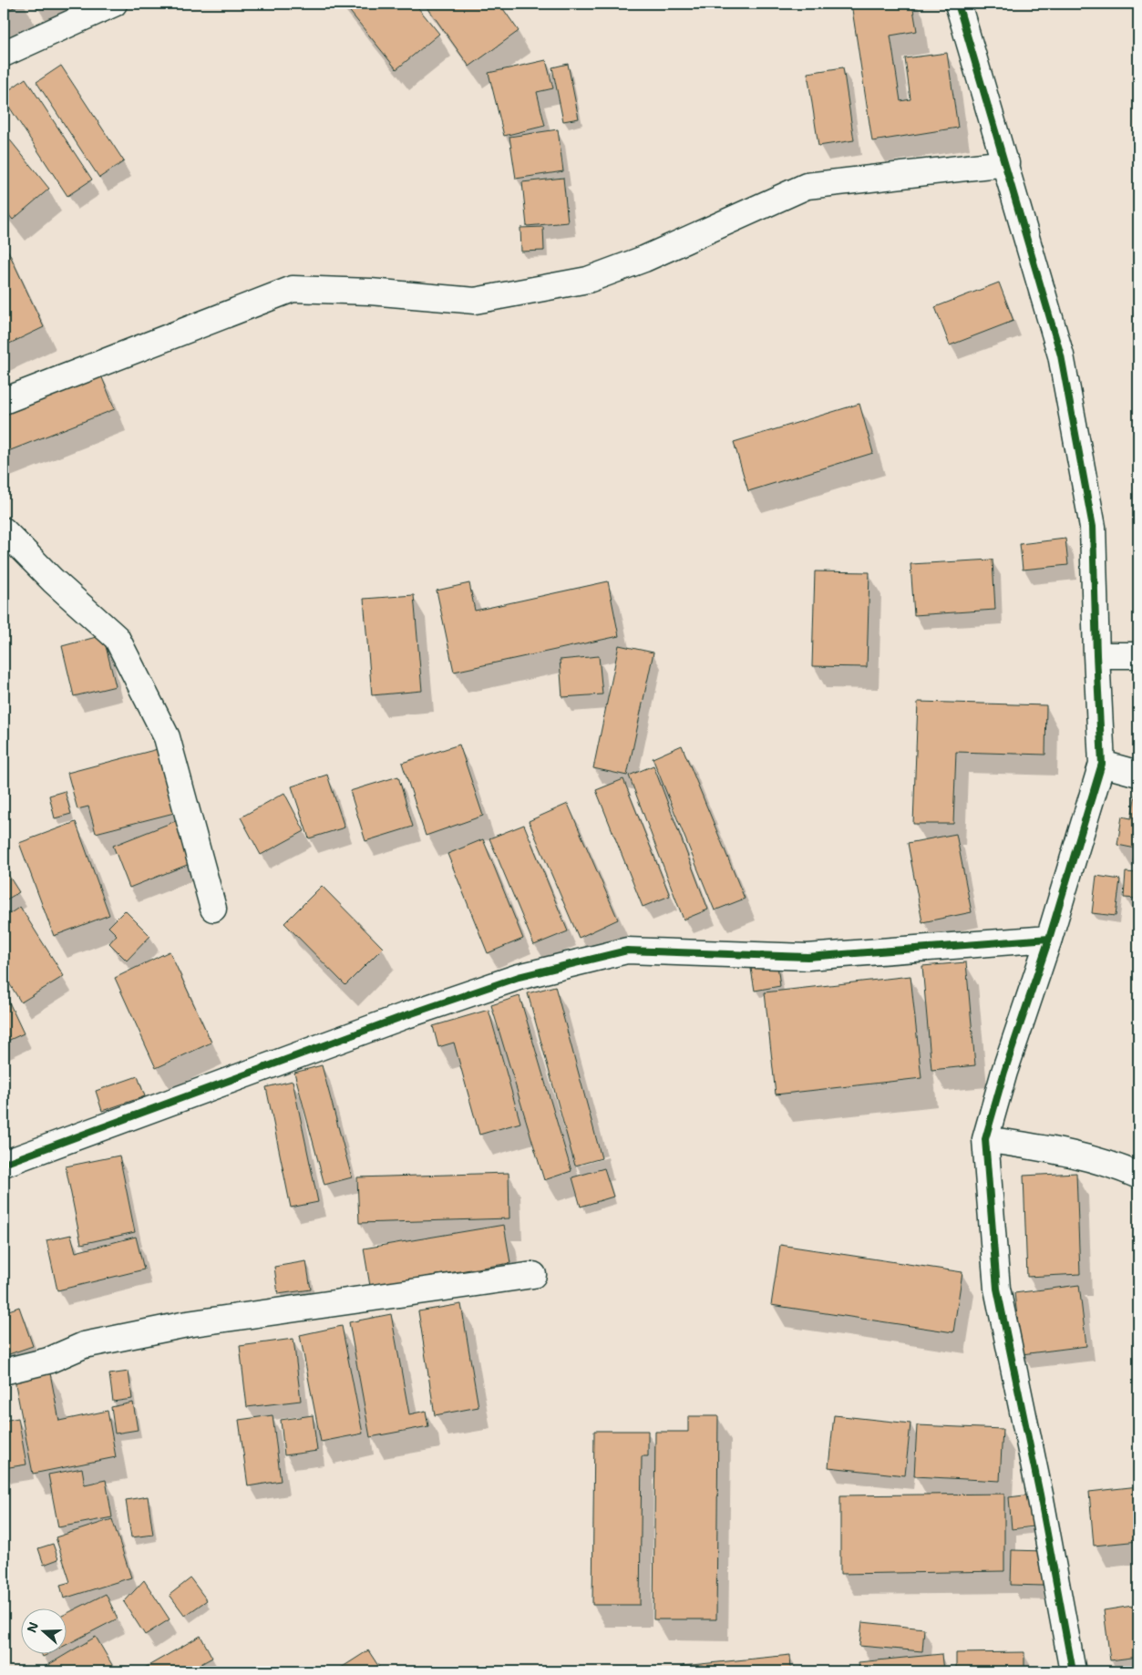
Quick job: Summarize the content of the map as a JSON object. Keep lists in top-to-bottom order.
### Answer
{
  "north": "left"
}
